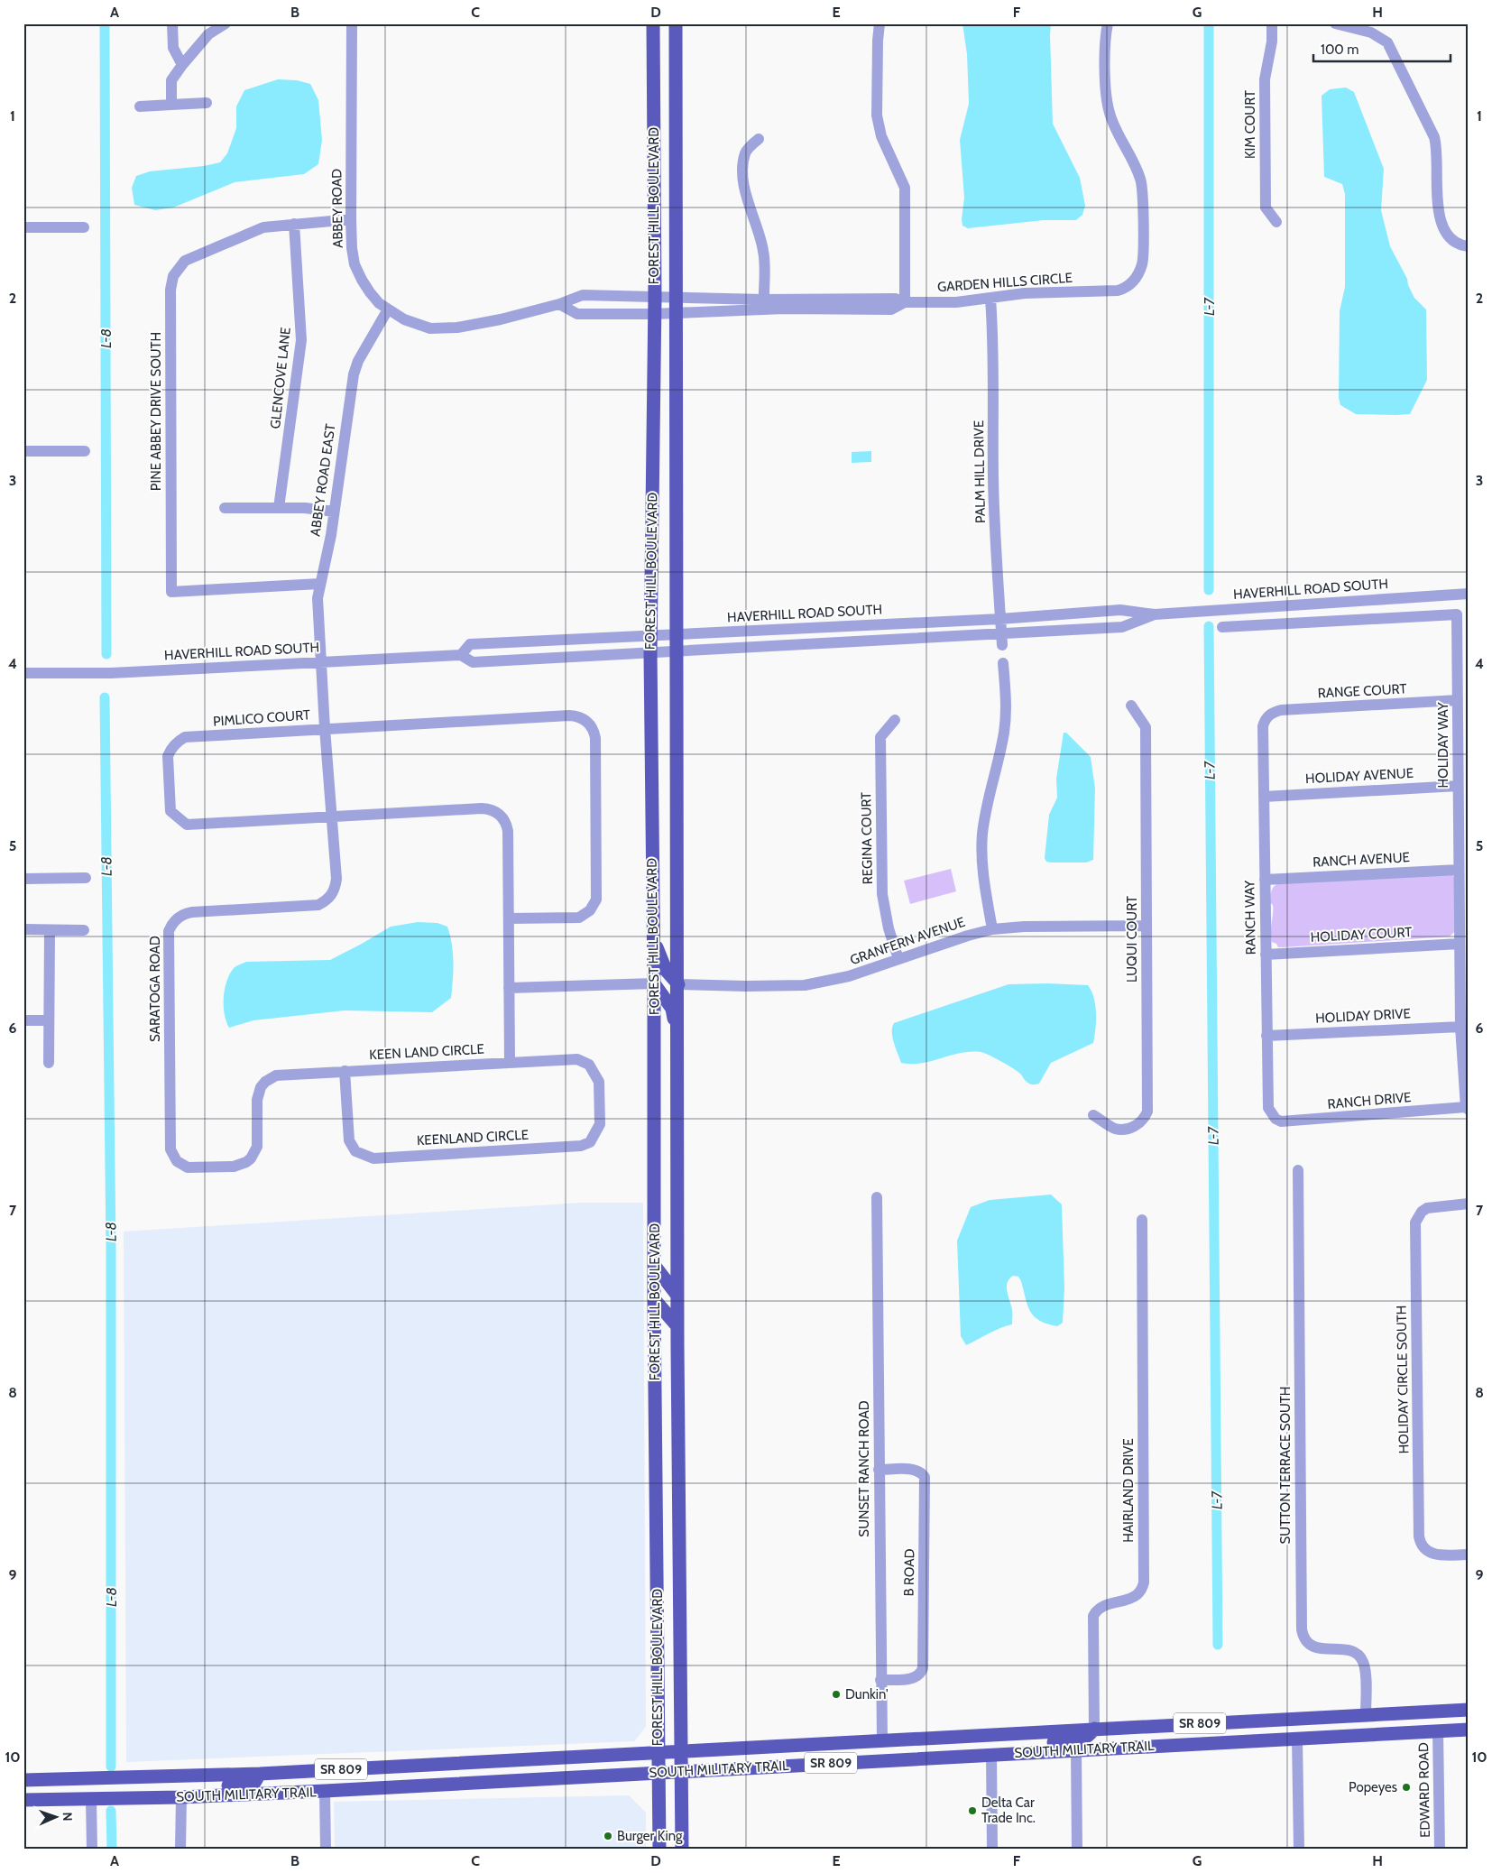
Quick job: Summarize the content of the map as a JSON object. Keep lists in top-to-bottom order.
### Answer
{
  "streets": {
    "main road": ["FOREST HILL BOULEVARD", "SR 809", "SOUTH MILITARY TRAIL"],
    "street": [
      "KIM COURT",
      "ABBEY ROAD",
      "GARDEN HILLS CIRCLE",
      "GLENCOVE LANE",
      "PINE ABBEY DRIVE SOUTH",
      "PALM HILL DRIVE",
      "ABBEY ROAD EAST",
      "HAVERHILL ROAD SOUTH",
      "RANGE COURT",
      "PIMLICO COURT",
      "HOLIDAY WAY",
      "HOLIDAY AVENUE",
      "REGINA COURT",
      "RANCH AVENUE",
      "RANCH WAY",
      "HOLIDAY COURT",
      "LUQUI COURT",
      "GRANFERN AVENUE",
      "SARATOGA ROAD",
      "HOLIDAY DRIVE",
      "KEEN LAND CIRCLE",
      "RANCH DRIVE",
      "KEENLAND CIRCLE",
      "HOLIDAY CIRCLE SOUTH",
      "SUTTON TERRACE SOUTH",
      "SUNSET RANCH ROAD",
      "HAIRLAND DRIVE",
      "B ROAD",
      "EDWARD ROAD"
    ]
  },
  "crossings": [
    ["FOREST HILL BOULEVARD", "ABBEY ROAD"],
    ["FOREST HILL BOULEVARD", "GARDEN HILLS CIRCLE"],
    ["FOREST HILL BOULEVARD", "HAVERHILL ROAD SOUTH"],
    ["FOREST HILL BOULEVARD", "GRANFERN AVENUE"],
    ["FOREST HILL BOULEVARD", "SOUTH MILITARY TRAIL"],
    ["ABBEY ROAD", "GARDEN HILLS CIRCLE"],
    ["ABBEY ROAD", "PINE ABBEY DRIVE SOUTH"],
    ["ABBEY ROAD", "ABBEY ROAD EAST"],
    ["GARDEN HILLS CIRCLE", "PALM HILL DRIVE"],
    ["GLENCOVE LANE", "PINE ABBEY DRIVE SOUTH"],
    ["PINE ABBEY DRIVE SOUTH", "ABBEY ROAD EAST"],
    ["PALM HILL DRIVE", "HAVERHILL ROAD SOUTH"],
    ["ABBEY ROAD EAST", "HAVERHILL ROAD SOUTH"],
    ["ABBEY ROAD EAST", "SARATOGA ROAD"],
    ["HAVERHILL ROAD SOUTH", "SARATOGA ROAD"],
    ["RANGE COURT", "HOLIDAY WAY"],
    ["RANGE COURT", "RANCH WAY"],
    ["PIMLICO COURT", "SARATOGA ROAD"],
    ["PIMLICO COURT", "KEEN LAND CIRCLE"],
    ["HOLIDAY WAY", "HOLIDAY AVENUE"],
    ["HOLIDAY WAY", "RANCH AVENUE"],
    ["HOLIDAY WAY", "HOLIDAY COURT"],
    ["HOLIDAY WAY", "HOLIDAY DRIVE"],
    ["HOLIDAY WAY", "RANCH DRIVE"],
    ["HOLIDAY AVENUE", "RANCH WAY"],
    ["REGINA COURT", "GRANFERN AVENUE"],
    ["RANCH AVENUE", "RANCH WAY"],
    ["RANCH WAY", "HOLIDAY COURT"],
    ["RANCH WAY", "HOLIDAY DRIVE"],
    ["RANCH WAY", "RANCH DRIVE"],
    ["LUQUI COURT", "GRANFERN AVENUE"],
    ["SARATOGA ROAD", "KEEN LAND CIRCLE"],
    ["SARATOGA ROAD", "KEENLAND CIRCLE"],
    ["KEEN LAND CIRCLE", "KEENLAND CIRCLE"],
    ["SUTTON TERRACE SOUTH", "SOUTH MILITARY TRAIL"],
    ["SUNSET RANCH ROAD", "B ROAD"],
    ["SUNSET RANCH ROAD", "SOUTH MILITARY TRAIL"],
    ["HAIRLAND DRIVE", "SOUTH MILITARY TRAIL"],
    ["SOUTH MILITARY TRAIL", "EDWARD ROAD"]
  ],
  "water": ["L-7", "L-8"],
  "places": [
    "Dunkin'",
    "Popeyes",
    "Delta Car Trade Inc.",
    "Burger King"
  ],
  "scale_bar": "100 m",
  "north": "right",
  "grid": {
    "columns": [
      "A",
      "B",
      "C",
      "D",
      "E",
      "F",
      "G",
      "H"
    ],
    "rows": [
      "1",
      "2",
      "3",
      "4",
      "5",
      "6",
      "7",
      "8",
      "9",
      "10"
    ]
  }
}
